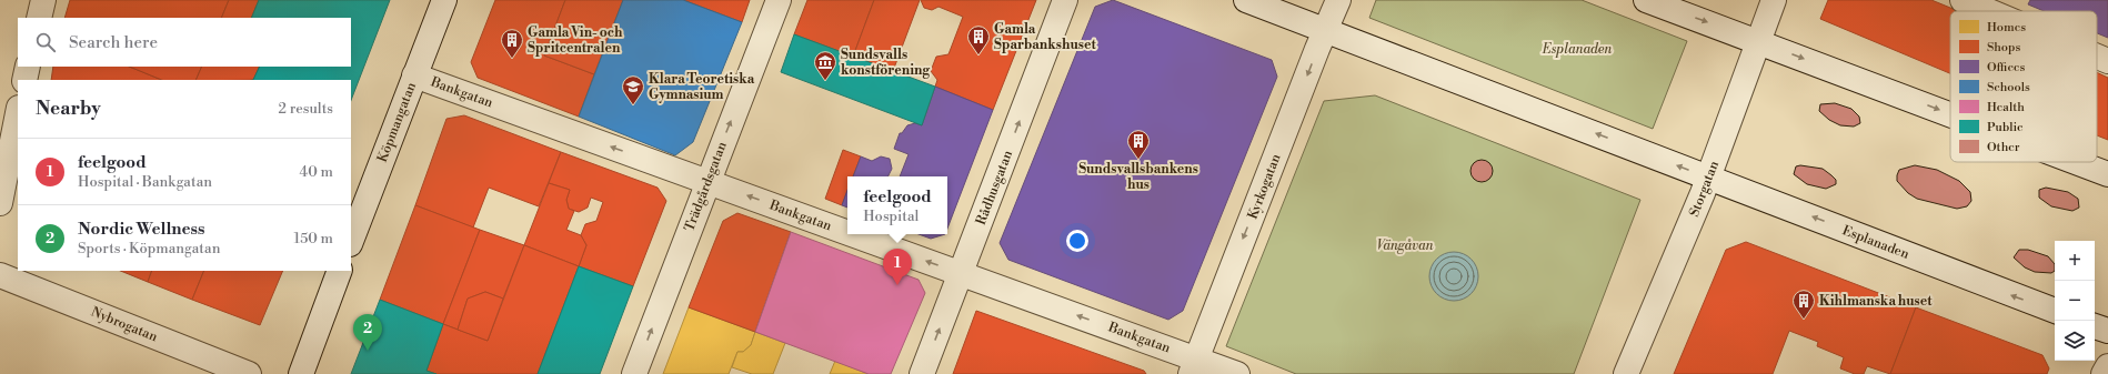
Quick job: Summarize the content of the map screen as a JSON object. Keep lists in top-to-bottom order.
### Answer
{
  "streets": {
    "street": [
      "Bankgatan",
      "Köpmangatan",
      "Trädgårdsgatan",
      "Kyrkogatan",
      "Rådhusgatan",
      "Storgatan",
      "Esplanaden",
      "Nybrogatan"
    ]
  },
  "crossings": [
    ["Bankgatan", "Köpmangatan"],
    ["Bankgatan", "Trädgårdsgatan"],
    ["Bankgatan", "Kyrkogatan"],
    ["Bankgatan", "Rådhusgatan"],
    ["Kyrkogatan", "Esplanaden"],
    ["Storgatan", "Esplanaden"]
  ],
  "one_way": [
    "Bankgatan",
    "Trädgårdsgatan",
    "Kyrkogatan",
    "Rådhusgatan"
  ],
  "parks": ["Esplanaden", "Vängåvan"],
  "places": {
    "building": [
      "Gamla Sparbankshuset",
      "Gamla Vin- och Spritcentralen",
      "Sundsvallsbankens hus",
      "Kihlmanska huset"
    ],
    "museum": ["Sundsvalls konstförening"],
    "school or university": ["Klara Teoretiska Gymnasium"]
  },
  "legend": [
    "Homes",
    "Shops",
    "Offices",
    "Schools",
    "Health",
    "Public",
    "Other"
  ],
  "page": {
    "search": "Search here",
    "heading": ["Nearby", "2 results"],
    "list": [
      {
        "mark": "1",
        "name": "feelgood",
        "note": "Hospital · Bankgatan",
        "value": "40 m"
      },
      {
        "mark": "2",
        "name": "Nordic Wellness",
        "note": "Sports · Köpmangatan",
        "value": "150 m"
      }
    ],
    "popup": ["feelgood", "Hospital"],
    "map_buttons": ["+", "−"],
    "pins": ["1", "2"]
  }
}
